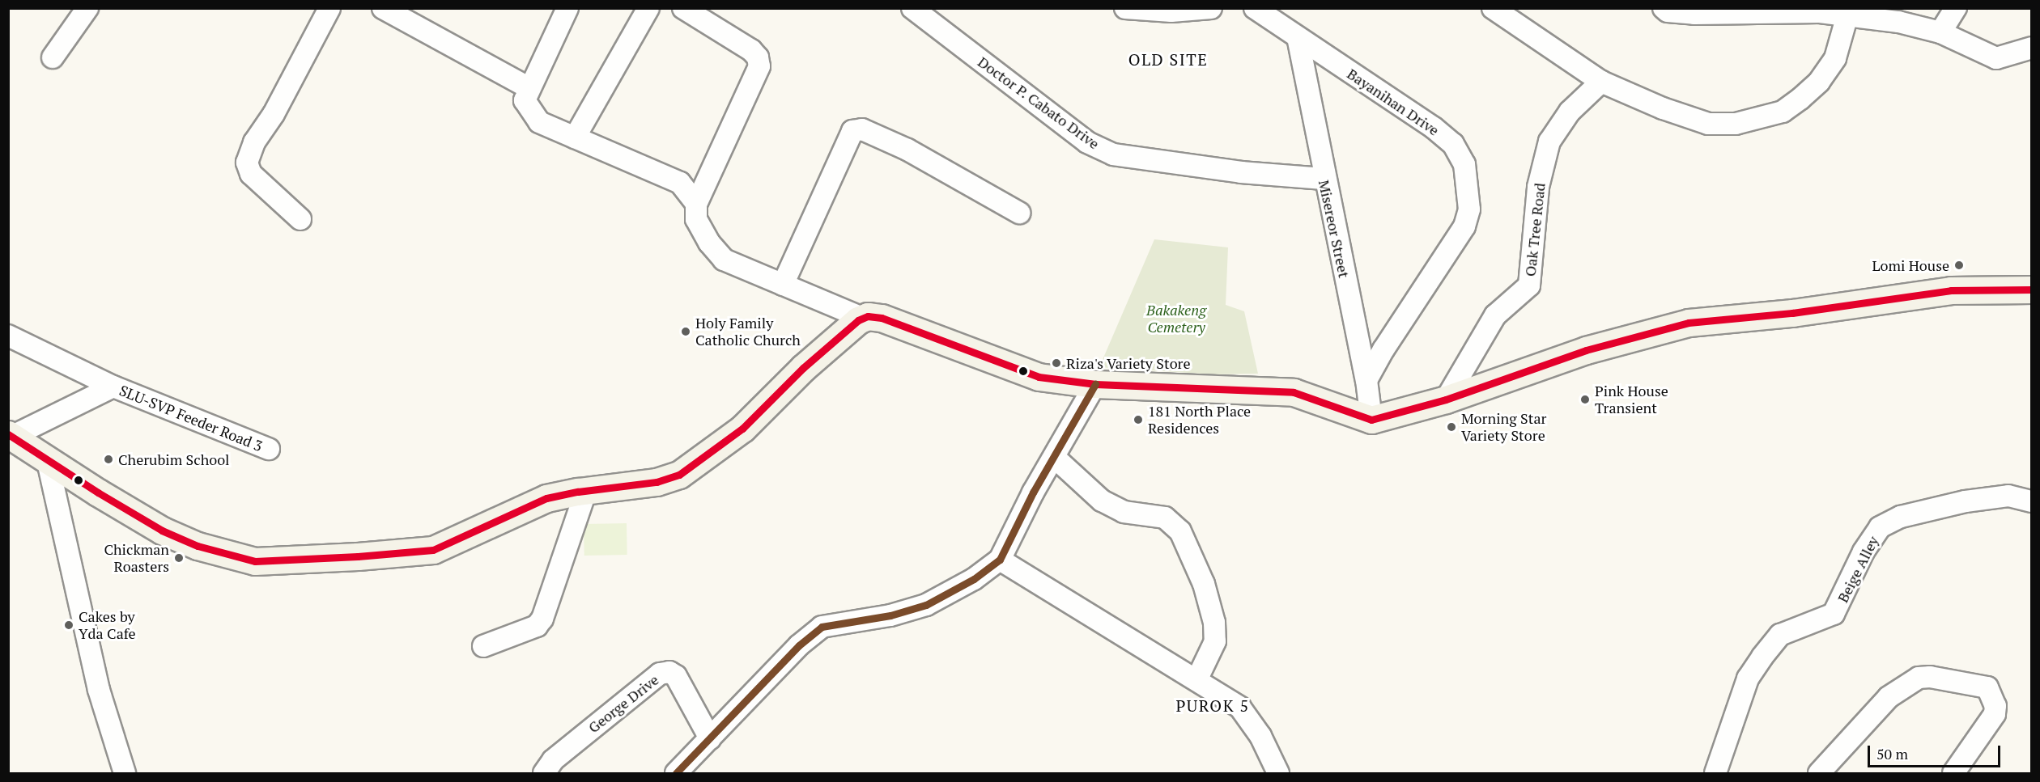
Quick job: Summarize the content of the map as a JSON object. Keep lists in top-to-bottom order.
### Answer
{
  "streets": {
    "street": [
      "Bayanihan Drive",
      "Doctor P. Cabato Drive",
      "Misereor Street",
      "Oak Tree Road",
      "SLU-SVP Feeder Road 3",
      "Beige Alley",
      "George Drive"
    ]
  },
  "crossings": [
    ["Bayanihan Drive", "Misereor Street"],
    ["Doctor P. Cabato Drive", "Misereor Street"]
  ],
  "districts": ["OLD SITE", "PUROK 5"],
  "parks": ["Bakakeng Cemetery"],
  "places": [
    "Lomi House",
    "Holy Family Catholic Church",
    "Riza's Variety Store",
    "Pink House Transient",
    "181 North Place Residences",
    "Morning Star Variety Store",
    "Cherubim School",
    "Chickman Roasters",
    "Cakes by Yda Cafe"
  ],
  "scale_bar": "50 m"
}
